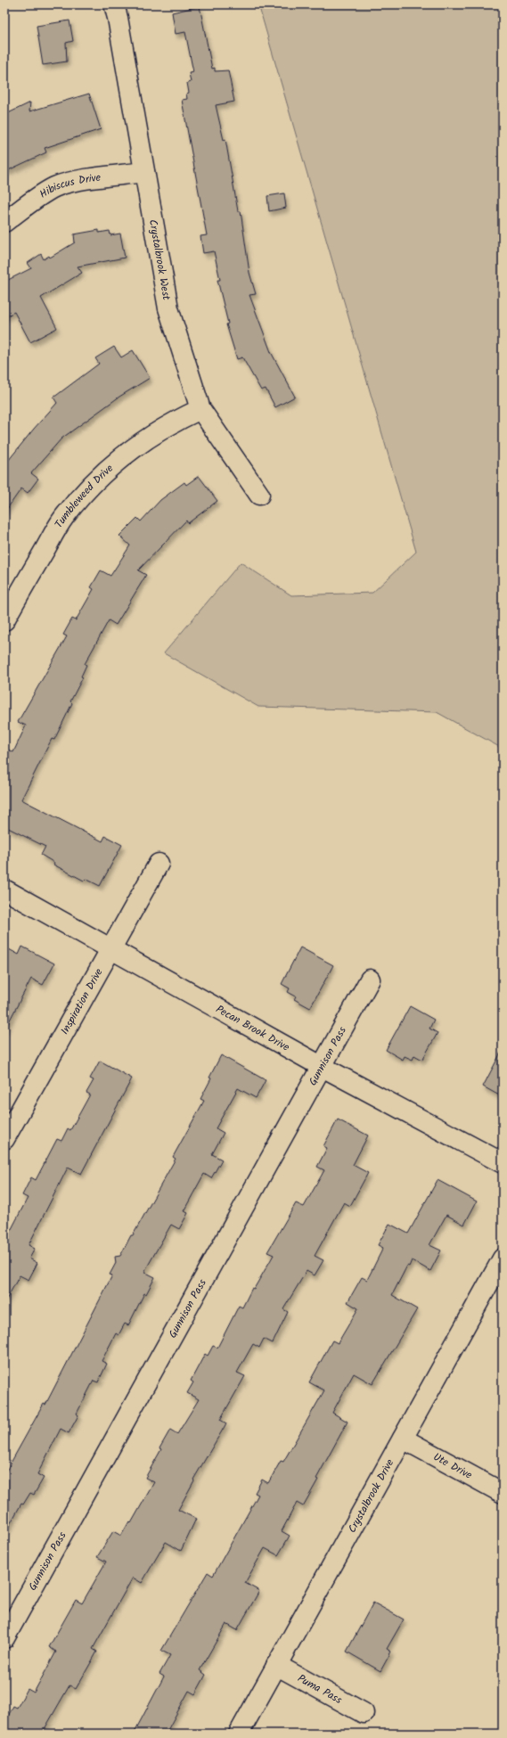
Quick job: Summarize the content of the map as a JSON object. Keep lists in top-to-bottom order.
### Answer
{
  "streets": {
    "street": [
      "Hibiscus Drive",
      "Crystalbrook West",
      "Tumbleweed Drive",
      "Inspiration Drive",
      "Pecan Brook Drive",
      "Gunnison Pass",
      "Ute Drive",
      "Crystalbrook Drive",
      "Puma Pass"
    ]
  },
  "crossings": [
    ["Hibiscus Drive", "Crystalbrook West"],
    ["Crystalbrook West", "Tumbleweed Drive"],
    ["Inspiration Drive", "Pecan Brook Drive"],
    ["Pecan Brook Drive", "Gunnison Pass"],
    ["Ute Drive", "Crystalbrook Drive"],
    ["Crystalbrook Drive", "Puma Pass"]
  ]
}
